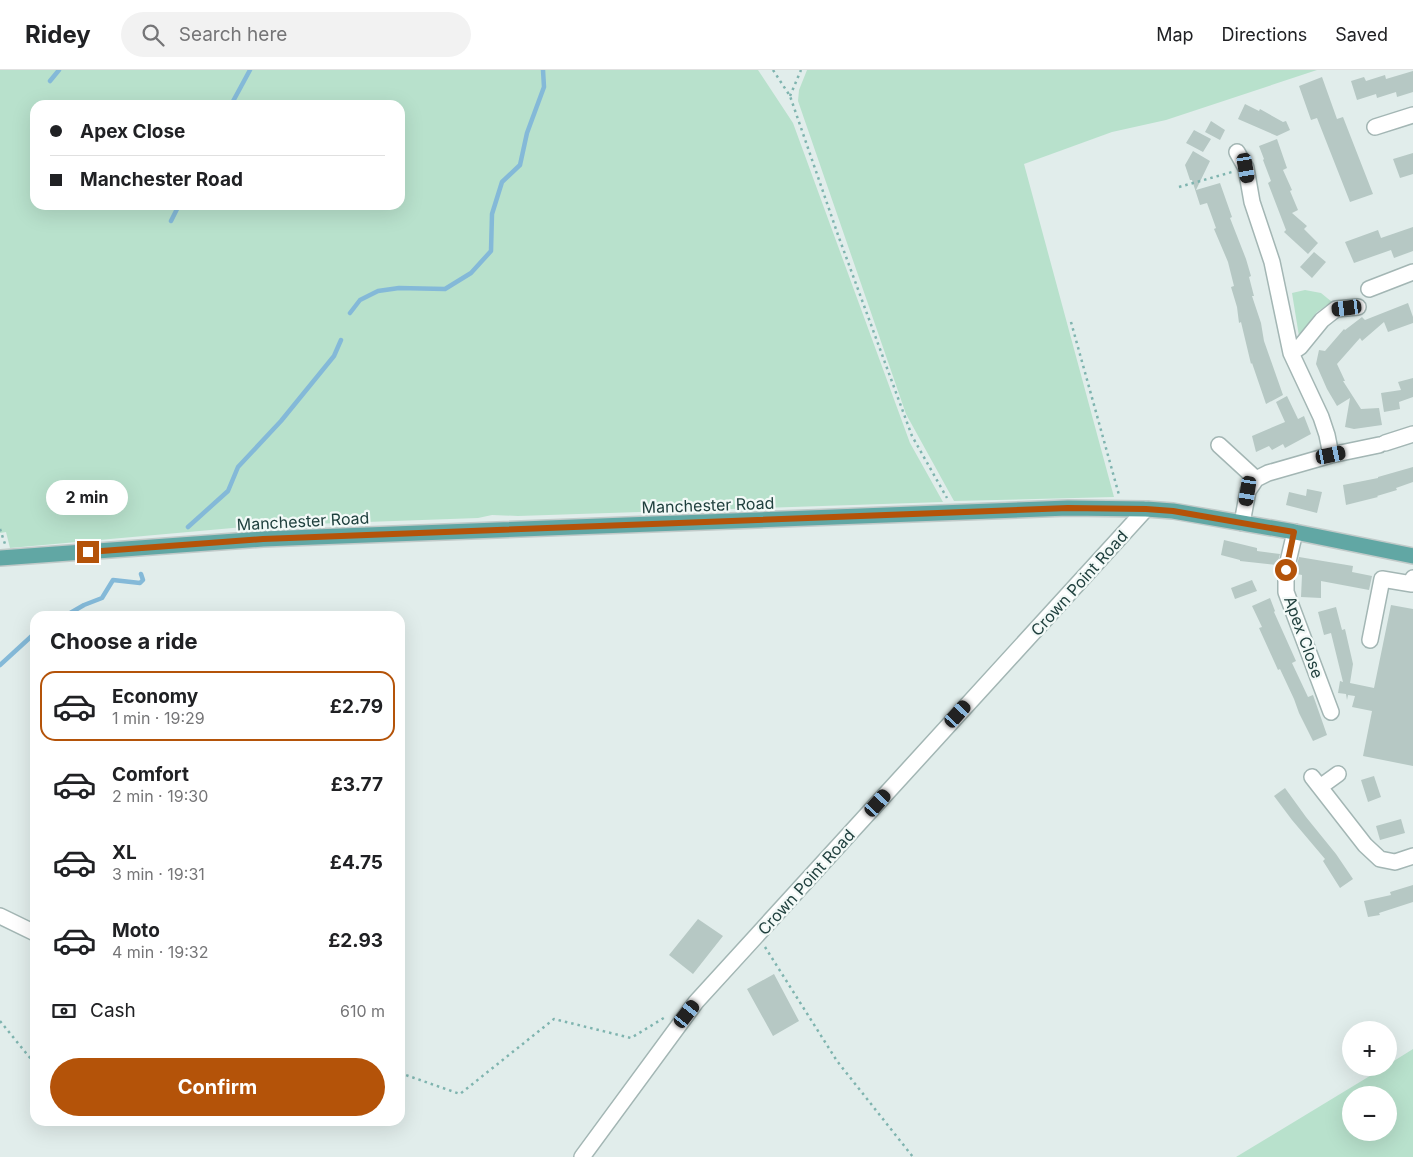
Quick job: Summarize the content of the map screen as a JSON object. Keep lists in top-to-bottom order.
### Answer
{
  "streets": {
    "main road": ["Manchester Road"],
    "street": ["Crown Point Road", "Apex Close"]
  },
  "crossings": [
    ["Manchester Road", "Crown Point Road"],
    ["Manchester Road", "Apex Close"]
  ],
  "page": {
    "header": "Ridey",
    "search": "Search here",
    "nav": ["Map", "Directions", "Saved"],
    "banner": ["Apex Close", "Manchester Road"],
    "bubble": "2 min",
    "heading": "Choose a ride",
    "list": [
      {
        "name": "Economy",
        "note": "1 min · 19:29",
        "value": "£2.79"
      },
      {
        "name": "Comfort",
        "note": "2 min · 19:30",
        "value": "£3.77"
      },
      {
        "name": "XL",
        "note": "3 min · 19:31",
        "value": "£4.75"
      },
      {
        "name": "Moto",
        "note": "4 min · 19:32",
        "value": "£2.93"
      }
    ],
    "pay": ["Cash", "610 m"],
    "map_buttons": ["+", "−"],
    "buttons": "Confirm"
  }
}
